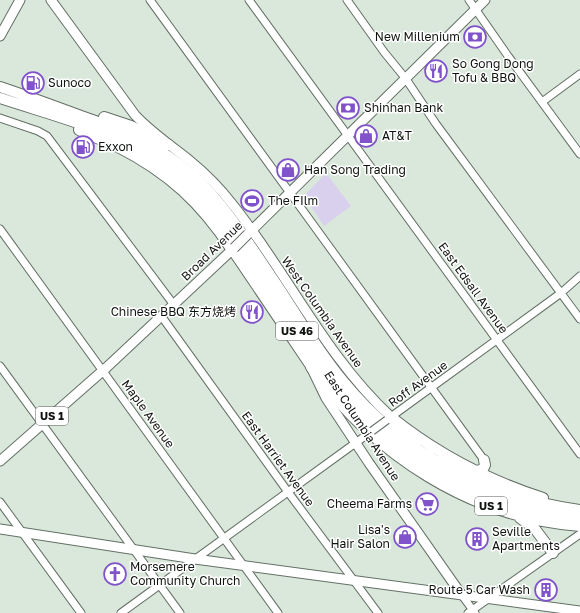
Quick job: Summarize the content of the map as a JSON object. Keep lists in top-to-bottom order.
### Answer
{
  "streets": {
    "highway": ["US 46", "US 1"],
    "main road": ["Broad Avenue", "West Columbia Avenue", "East Columbia Avenue"],
    "street": [
      "East Edsall Avenue",
      "Roff Avenue",
      "Maple Avenue",
      "East Harriet Avenue"
    ]
  },
  "crossings": [
    ["Broad Avenue", "East Edsall Avenue"],
    ["Broad Avenue", "West Columbia Avenue"],
    ["Broad Avenue", "Maple Avenue"],
    ["Broad Avenue", "East Columbia Avenue"],
    ["Broad Avenue", "East Harriet Avenue"],
    ["East Edsall Avenue", "Roff Avenue"],
    ["West Columbia Avenue", "Roff Avenue"],
    ["West Columbia Avenue", "US 1"],
    ["US 46", "US 1"],
    ["Roff Avenue", "Maple Avenue"],
    ["Roff Avenue", "US 1"],
    ["Roff Avenue", "East Columbia Avenue"],
    ["Roff Avenue", "East Harriet Avenue"],
    ["US 1", "East Columbia Avenue"]
  ],
  "places": {
    "bank": ["New Millenium", "Shinhan Bank"],
    "restaurant": ["So Gong Dong Tofu & BBQ", "Chinese BBQ 东方烧烤"],
    "fuel station": ["Sunoco", "Exxon"],
    "shop": ["AT&T", "Han Song Trading", "Lisa's Hair Salon"],
    "sports": ["The FIlm"],
    "supermarket": ["Cheema Farms"],
    "building": ["Seville Apartments", "Route 5 Car Wash"],
    "church": ["Morsemere Community Church"]
  }
}
